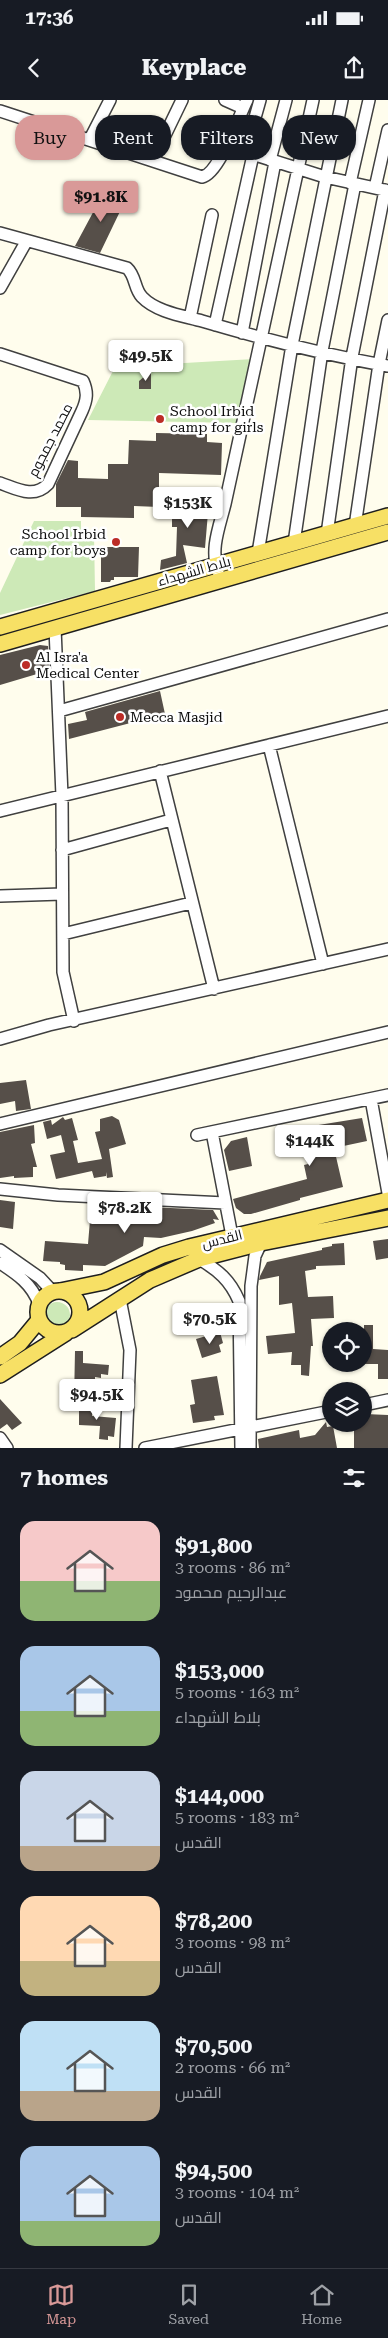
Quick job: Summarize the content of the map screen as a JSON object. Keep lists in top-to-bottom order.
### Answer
{
  "streets": {
    "main road": ["بلاط الشهداء", "القدس"],
    "street": ["محمد جمجوم"]
  },
  "places": [
    "School Irbid camp for girls",
    "School Irbid camp for boys",
    "Al Isra'a Medical Center",
    "Mecca Masjid"
  ],
  "page": {
    "status": "17:36",
    "header": "Keyplace",
    "chip": [
      "Buy",
      "Rent",
      "Filters",
      "New"
    ],
    "price": [
      "$91.8K",
      "$49.5K",
      "$153K",
      "$144K",
      "$78.2K",
      "$70.5K",
      "$94.5K"
    ],
    "heading": "7 homes",
    "list": [
      {
        "name": "$91,800",
        "note": "3 rooms · 86 m² · عبدالرحيم محمود"
      },
      {
        "name": "$153,000",
        "note": "5 rooms · 163 m² · بلاط الشهداء"
      },
      {
        "name": "$144,000",
        "note": "5 rooms · 183 m² · القدس"
      },
      {
        "name": "$78,200",
        "note": "3 rooms · 98 m² · القدس"
      },
      {
        "name": "$70,500",
        "note": "2 rooms · 66 m² · القدس"
      },
      {
        "name": "$94,500",
        "note": "3 rooms · 104 m² · القدس"
      }
    ],
    "tabs": ["Map", "Saved", "Home"]
  }
}
